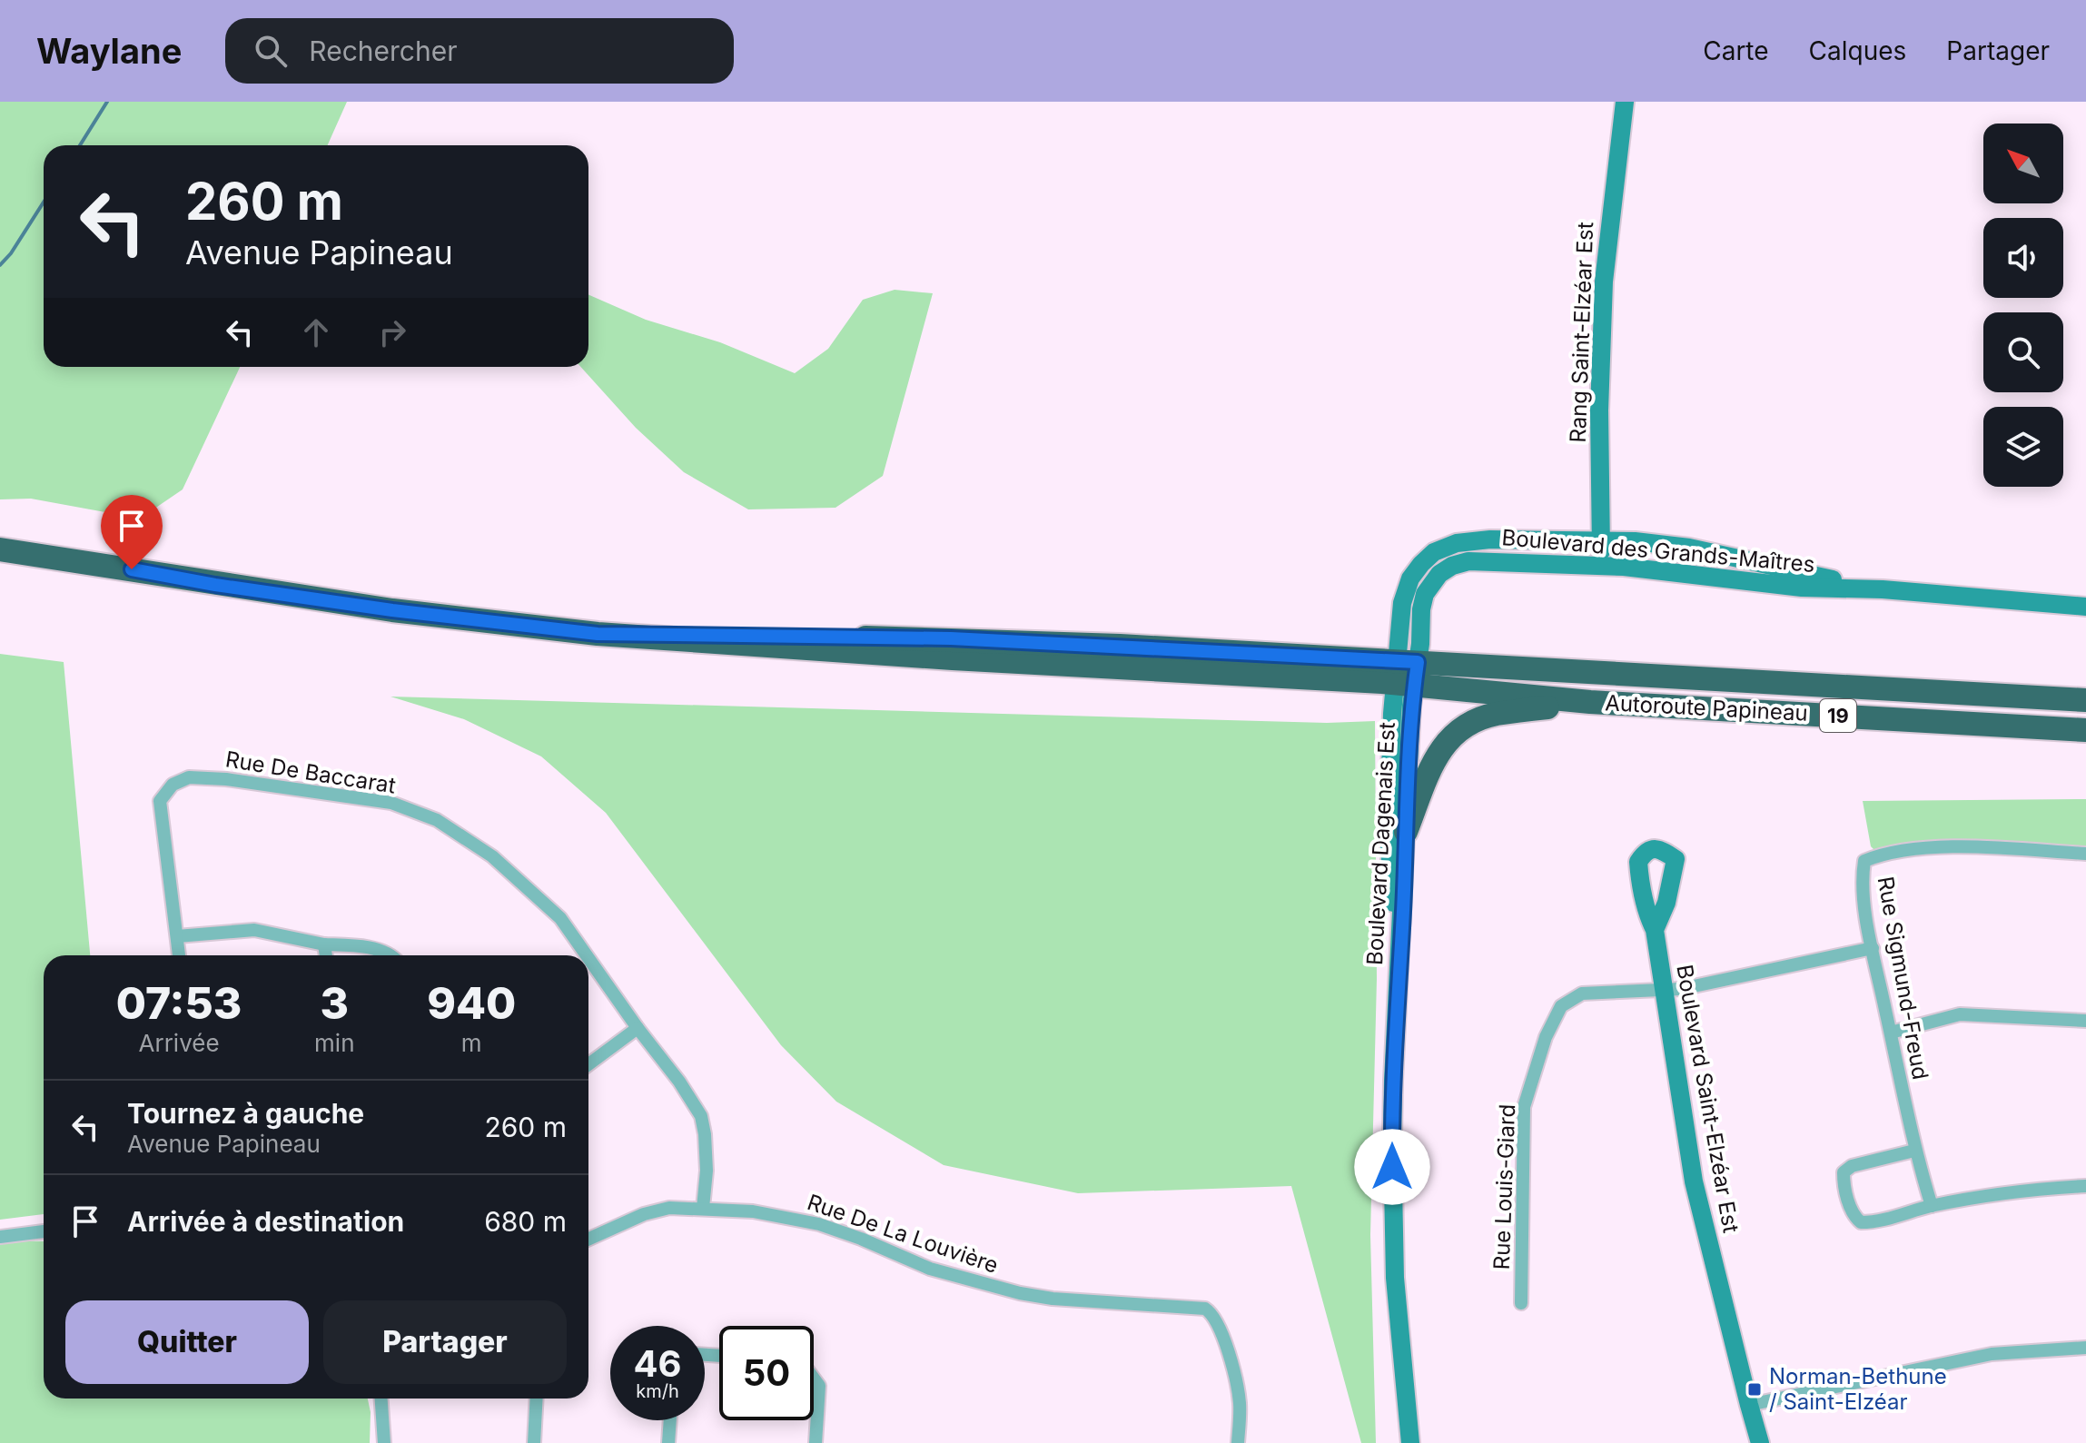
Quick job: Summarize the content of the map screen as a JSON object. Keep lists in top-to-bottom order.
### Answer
{
  "streets": {
    "highway": ["Autoroute Papineau", "19"],
    "street": [
      "Rang Saint-Elzéar Est",
      "Boulevard des Grands-Maîtres",
      "Rue De Baccarat",
      "Boulevard Dagenais Est",
      "Rue Sigmund-Freud",
      "Boulevard Saint-Elzéar Est",
      "Rue Louis-Giard",
      "Rue De La Louvière"
    ]
  },
  "crossings": [
    ["Rang Saint-Elzéar Est", "Boulevard des Grands-Maîtres"],
    ["Boulevard des Grands-Maîtres", "Autoroute Papineau"],
    ["Boulevard des Grands-Maîtres", "Boulevard Dagenais Est"],
    ["Autoroute Papineau", "Boulevard Dagenais Est"],
    ["Rue De Baccarat", "Rue De La Louvière"],
    ["Rue Sigmund-Freud", "Rue Louis-Giard"],
    ["Boulevard Saint-Elzéar Est", "Rue Louis-Giard"]
  ],
  "places": {
    "transit": ["Norman-Bethune / Saint-Elzéar"]
  },
  "north": "top left",
  "page": {
    "header": "Waylane",
    "search": "Rechercher",
    "nav": ["Carte", "Calques", "Partager"],
    "turn": ["260 m", "Avenue Papineau"],
    "eta": [
      "07:53",
      "Arrivée",
      "3",
      "min",
      "940",
      "m"
    ],
    "list": [
      {
        "name": "Tournez à gauche",
        "note": "Avenue Papineau",
        "value": "260 m"
      },
      {
        "name": "Arrivée à destination",
        "value": "680 m"
      }
    ],
    "buttons": ["Quitter", "Partager"],
    "speed": "46 km/h",
    "limit": "50"
  }
}
